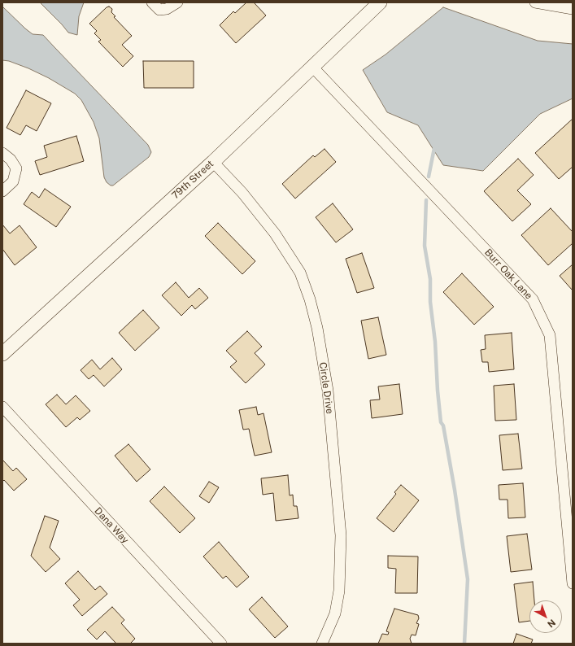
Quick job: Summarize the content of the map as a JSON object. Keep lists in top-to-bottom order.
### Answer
{
  "streets": {
    "street": [
      "79th Street",
      "Burr Oak Lane",
      "Circle Drive",
      "Dana Way"
    ]
  },
  "crossings": [
    ["79th Street", "Burr Oak Lane"],
    ["79th Street", "Circle Drive"]
  ],
  "north": "bottom right"
}
